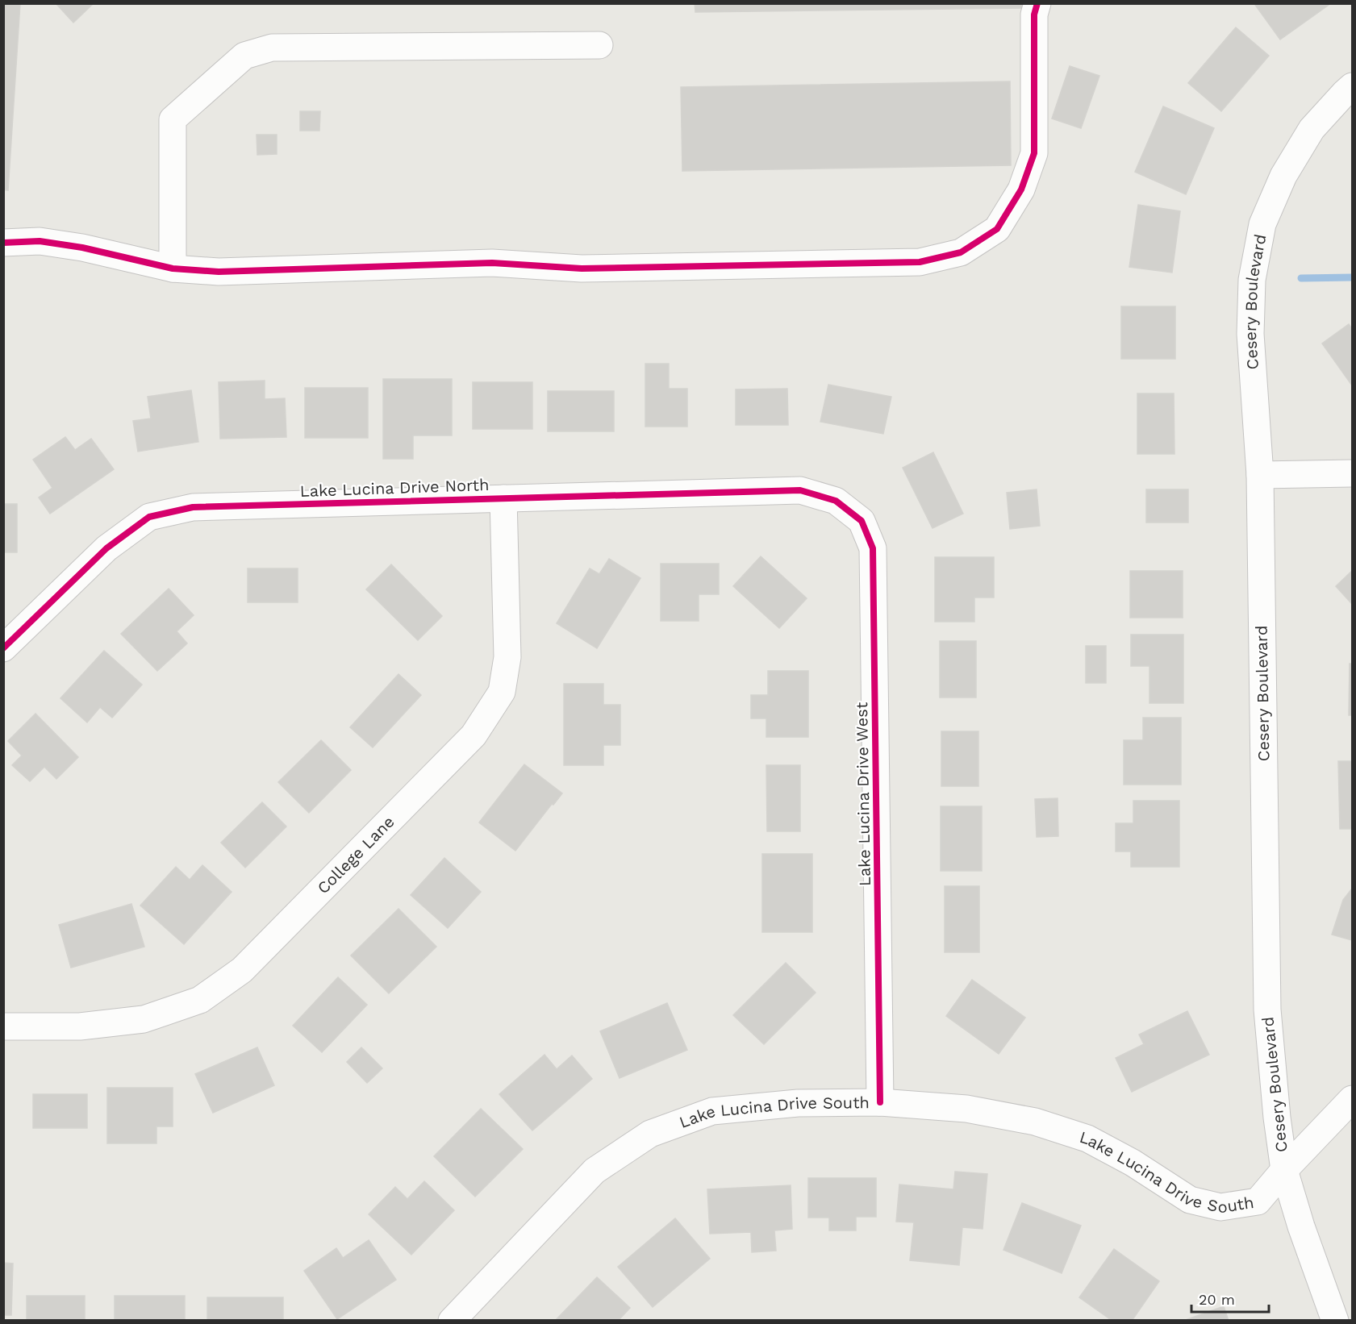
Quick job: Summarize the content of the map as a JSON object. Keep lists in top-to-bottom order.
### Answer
{
  "streets": {
    "street": [
      "Cesery Boulevard",
      "Lake Lucina Drive North",
      "Lake Lucina Drive West",
      "College Lane",
      "Lake Lucina Drive South"
    ]
  },
  "crossings": [
    ["Cesery Boulevard", "Lake Lucina Drive South"],
    ["Lake Lucina Drive North", "Lake Lucina Drive West"],
    ["Lake Lucina Drive North", "College Lane"],
    ["Lake Lucina Drive West", "Lake Lucina Drive South"]
  ],
  "scale_bar": "20 m"
}
